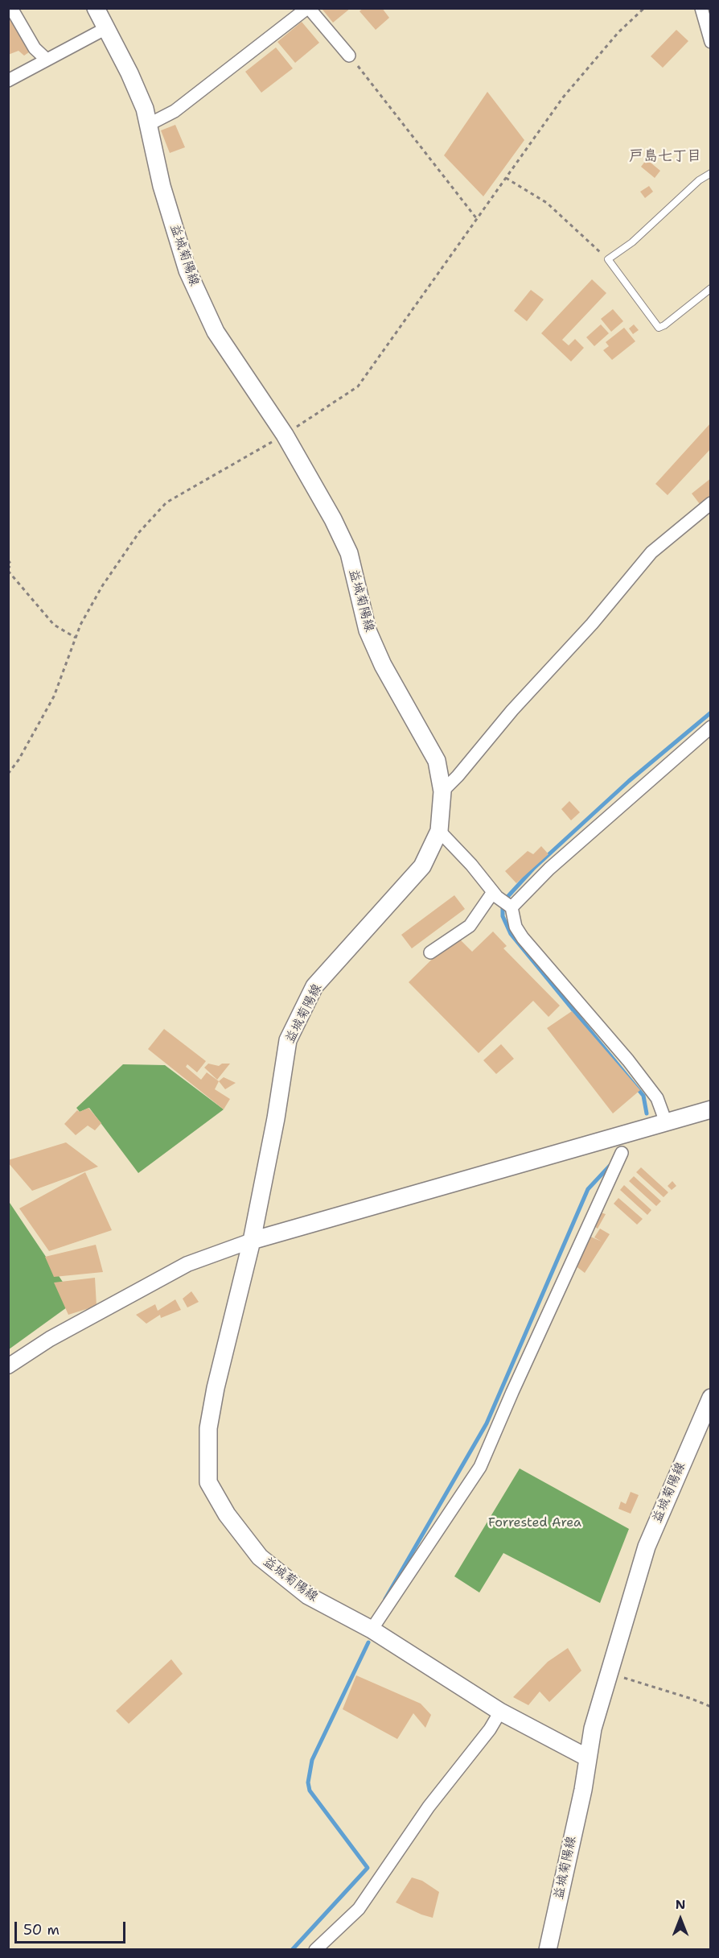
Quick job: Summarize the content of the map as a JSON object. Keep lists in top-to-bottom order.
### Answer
{
  "streets": {
    "main road": ["益城菊陽線"]
  },
  "districts": ["戸島七丁目"],
  "parks": ["Forrested Area"],
  "scale_bar": "50 m",
  "north": "top"
}
